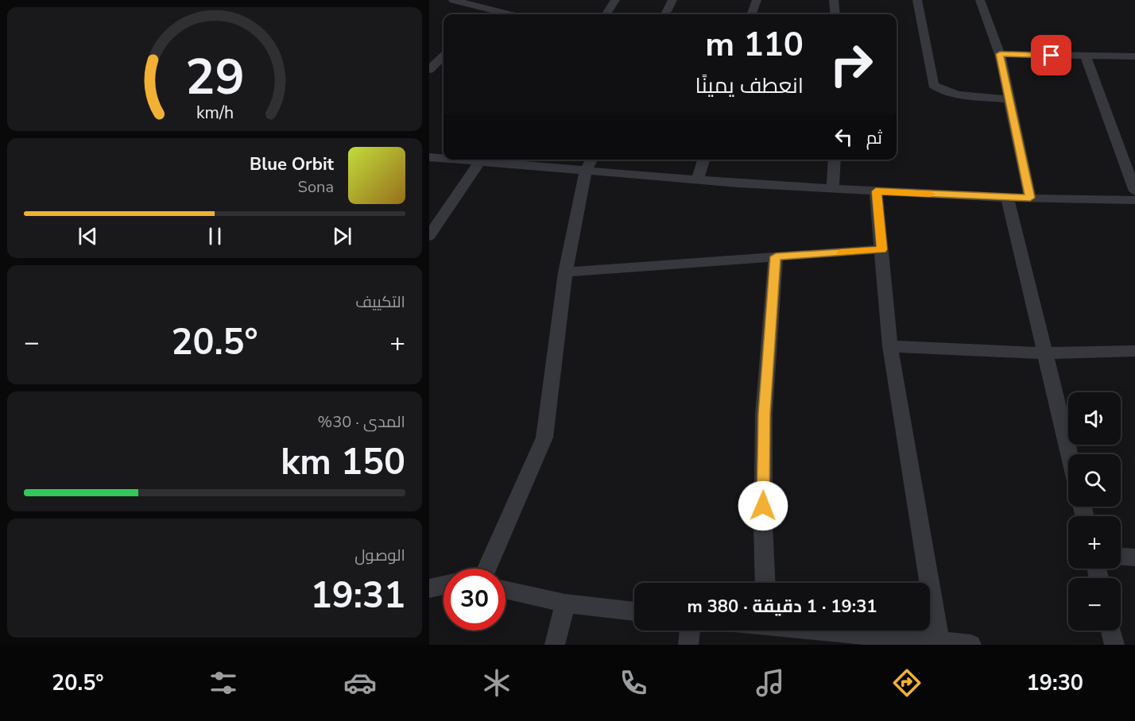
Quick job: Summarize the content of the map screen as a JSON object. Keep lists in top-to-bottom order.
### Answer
{
  "page": {
    "turn": ["110 m", "انعطف يمينًا"],
    "then": "ثم",
    "song": ["Blue Orbit", "Sona"],
    "tile": [
      "التكييف",
      ["المدى · 30%", "150 km"],
      ["الوصول", "19:31"]
    ],
    "heat": ["−", "20.5°", "+"],
    "map_buttons": ["+", "−"],
    "limit": "30",
    "trip": "19:31 · 1 دقيقة · 380 m",
    "tabs": ["19:30", "20.5°"],
    "gauge": ["29", "km/h"]
  }
}
